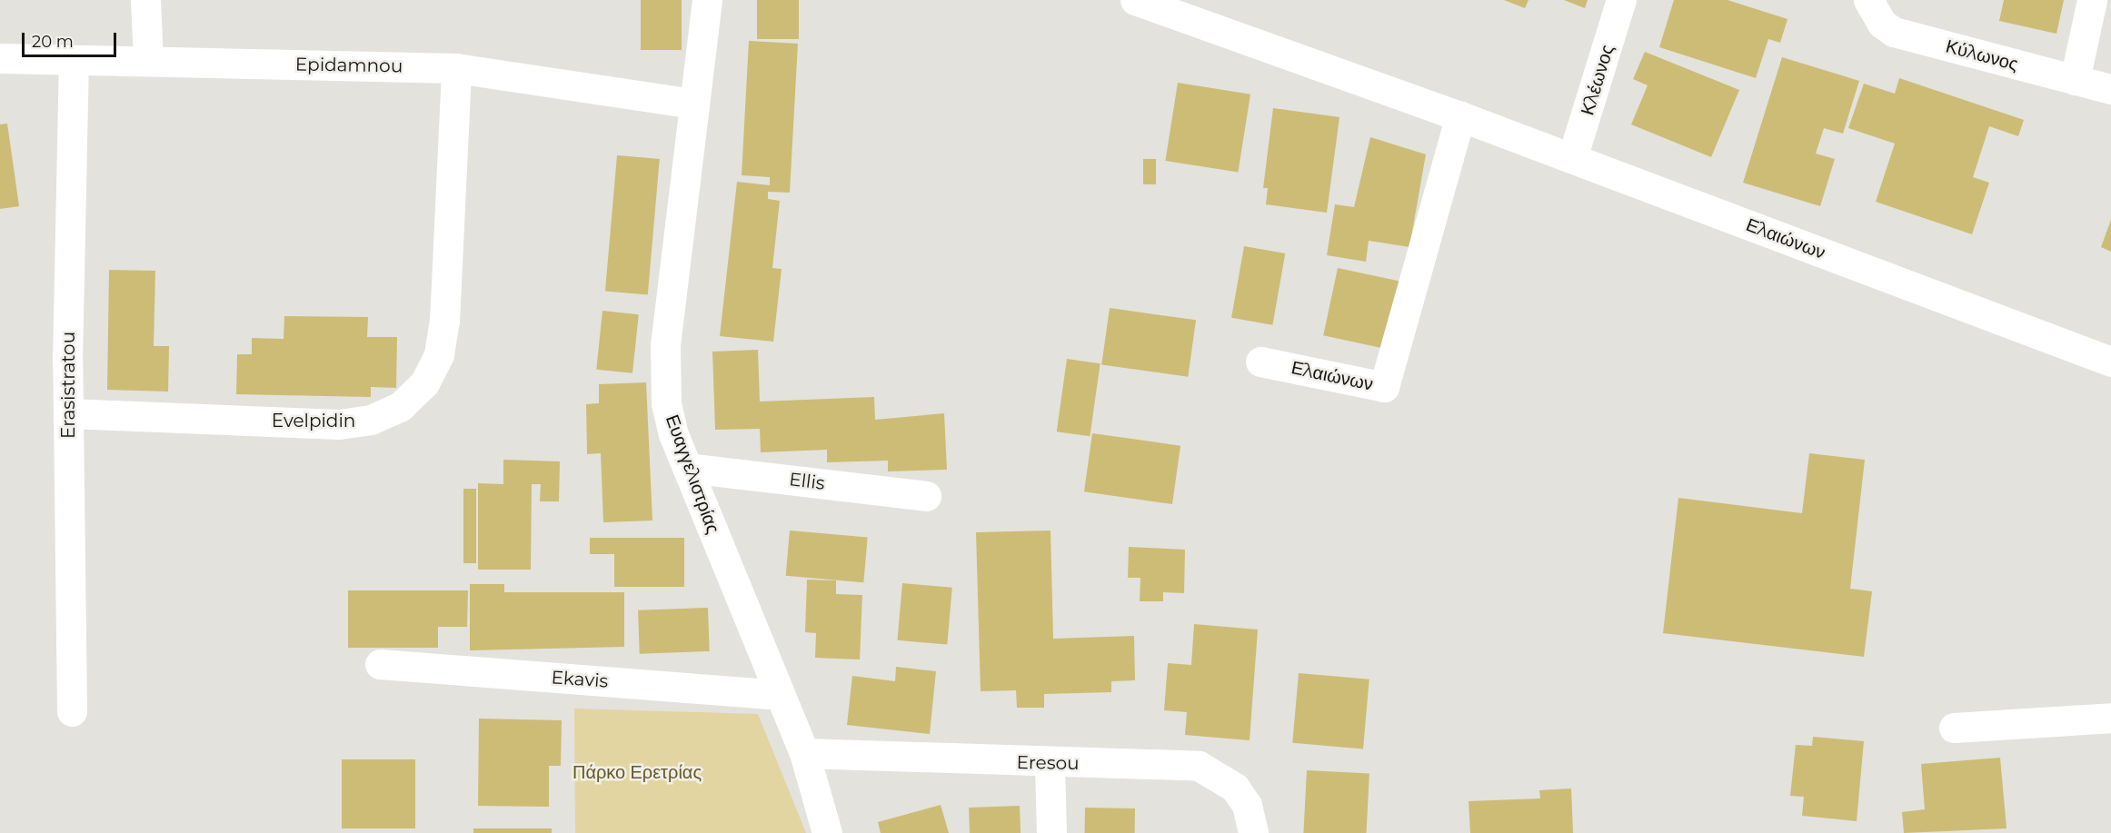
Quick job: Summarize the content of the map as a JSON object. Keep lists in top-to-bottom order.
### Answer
{
  "streets": {
    "street": [
      "Κύλωνος",
      "Epidamnou",
      "Κλέωνος",
      "Ελαιώνων",
      "Erasistratou",
      "Evelpidin",
      "Ευαγγελιστρίας",
      "Ellis",
      "Ekavis",
      "Eresou"
    ]
  },
  "crossings": [
    ["Epidamnou", "Erasistratou"],
    ["Epidamnou", "Evelpidin"],
    ["Epidamnou", "Ευαγγελιστρίας"],
    ["Κλέωνος", "Ελαιώνων"],
    ["Erasistratou", "Evelpidin"],
    ["Ευαγγελιστρίας", "Ellis"],
    ["Ευαγγελιστρίας", "Ekavis"],
    ["Ευαγγελιστρίας", "Eresou"]
  ],
  "parks": ["Πάρκο Ερετρίας"],
  "scale_bar": "20 m"
}
